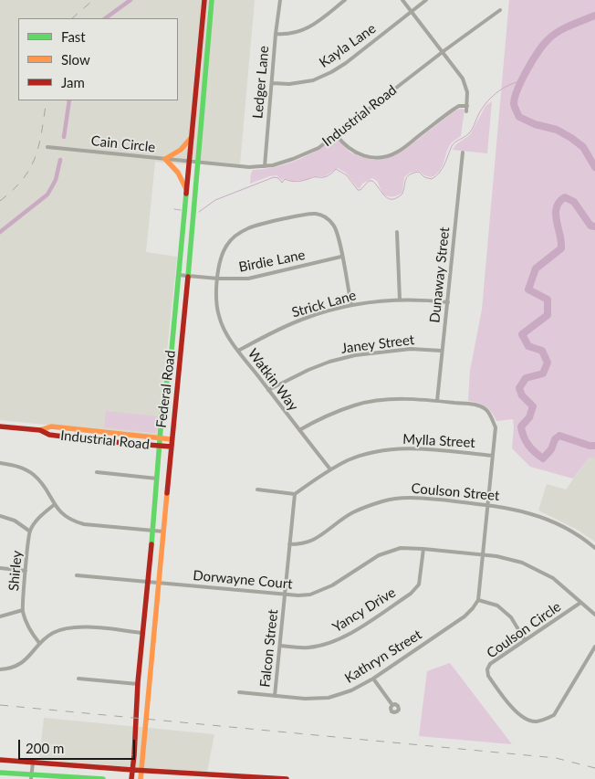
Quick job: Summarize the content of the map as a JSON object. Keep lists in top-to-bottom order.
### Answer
{
  "streets": {
    "main road": ["Industrial Road", "Federal Road"],
    "street": [
      "Kayla Lane",
      "Ledger Lane",
      "Cain Circle",
      "Birdie Lane",
      "Dunaway Street",
      "Strick Lane",
      "Janey Street",
      "Watkin Way",
      "Mylla Street",
      "Coulson Street",
      "Shirley",
      "Dorwayne Court",
      "Yancy Drive",
      "Coulson Circle",
      "Falcon Street",
      "Kathryn Street"
    ]
  },
  "crossings": [
    ["Kayla Lane", "Ledger Lane"],
    ["Ledger Lane", "Industrial Road"],
    ["Industrial Road", "Cain Circle"],
    ["Industrial Road", "Federal Road"],
    ["Cain Circle", "Federal Road"],
    ["Birdie Lane", "Watkin Way"],
    ["Birdie Lane", "Federal Road"],
    ["Dunaway Street", "Strick Lane"],
    ["Dunaway Street", "Janey Street"],
    ["Strick Lane", "Watkin Way"],
    ["Janey Street", "Watkin Way"],
    ["Watkin Way", "Mylla Street"],
    ["Federal Road", "Dorwayne Court"],
    ["Mylla Street", "Falcon Street"],
    ["Coulson Street", "Falcon Street"],
    ["Dorwayne Court", "Yancy Drive"],
    ["Dorwayne Court", "Coulson Circle"],
    ["Dorwayne Court", "Falcon Street"],
    ["Yancy Drive", "Falcon Street"],
    ["Falcon Street", "Kathryn Street"]
  ],
  "legend": ["Fast", "Slow", "Jam"],
  "scale_bar": "200 m"
}
